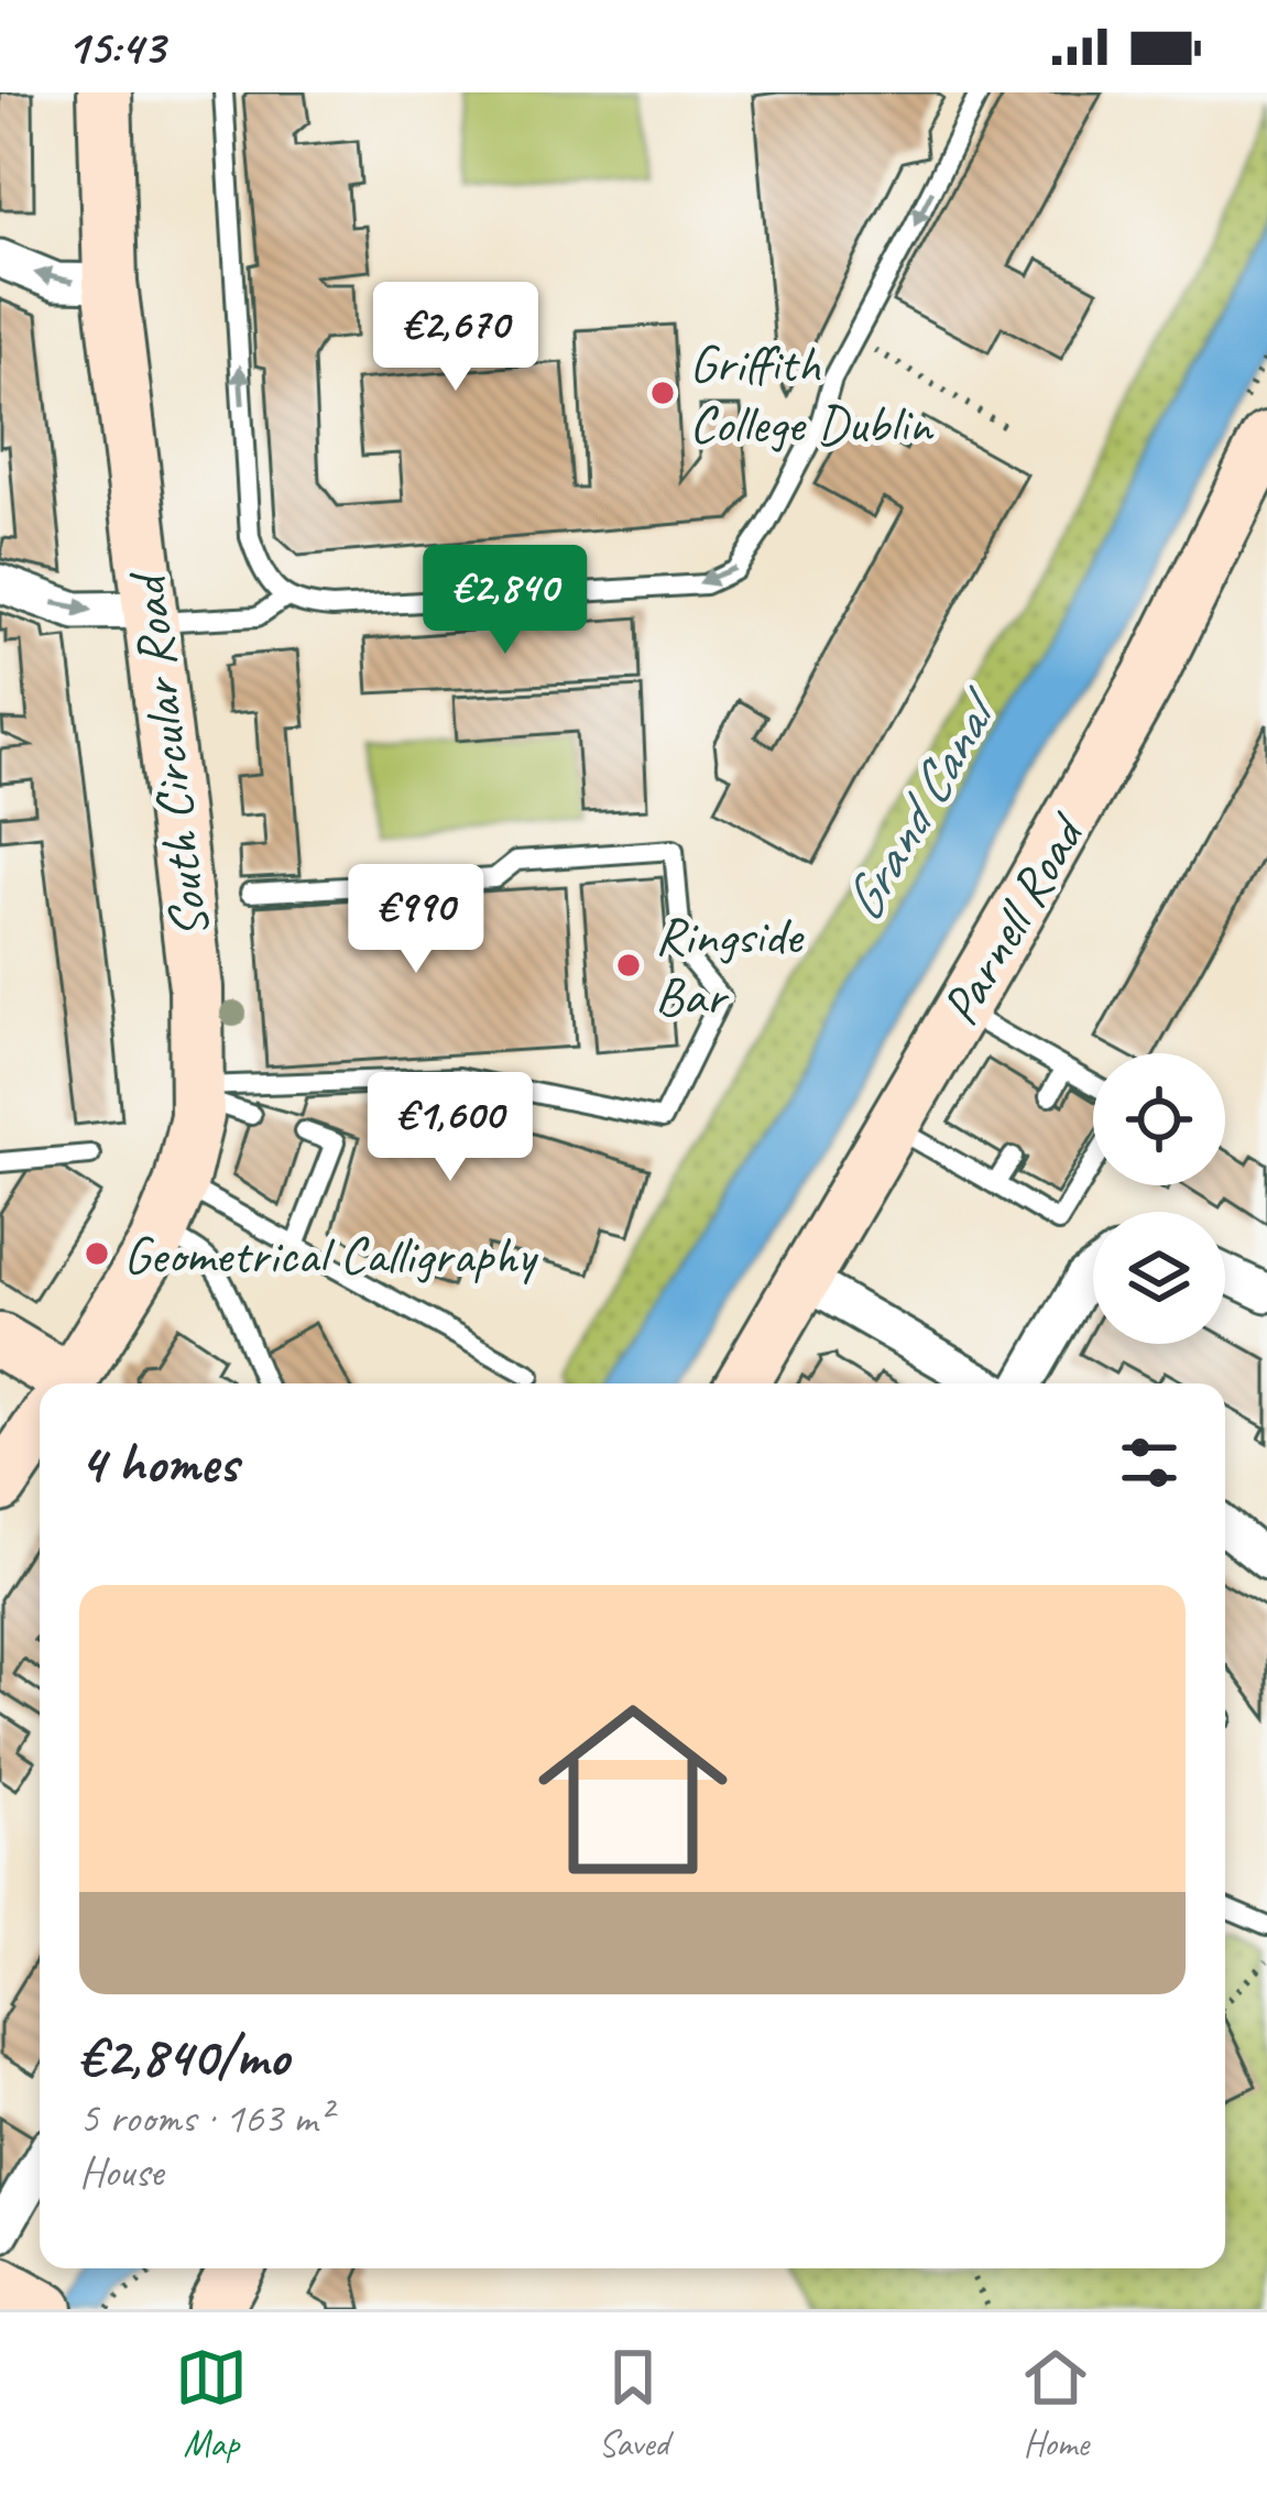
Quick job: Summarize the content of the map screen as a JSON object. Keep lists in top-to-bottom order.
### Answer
{
  "streets": {
    "main road": ["South Circular Road", "Parnell Road"]
  },
  "water": ["Grand Canal"],
  "places": ["Griffith College Dublin", "Ringside Bar", "Geometrical Calligraphy"],
  "page": {
    "status": "15:43",
    "price": [
      "€2,670",
      "€2,840",
      "€990",
      "€1,600"
    ],
    "heading": "4 homes",
    "list": [
      {
        "name": "€2,840/mo",
        "note": "5 rooms · 163 m² · House"
      }
    ],
    "tabs": ["Map", "Saved", "Home"]
  }
}
